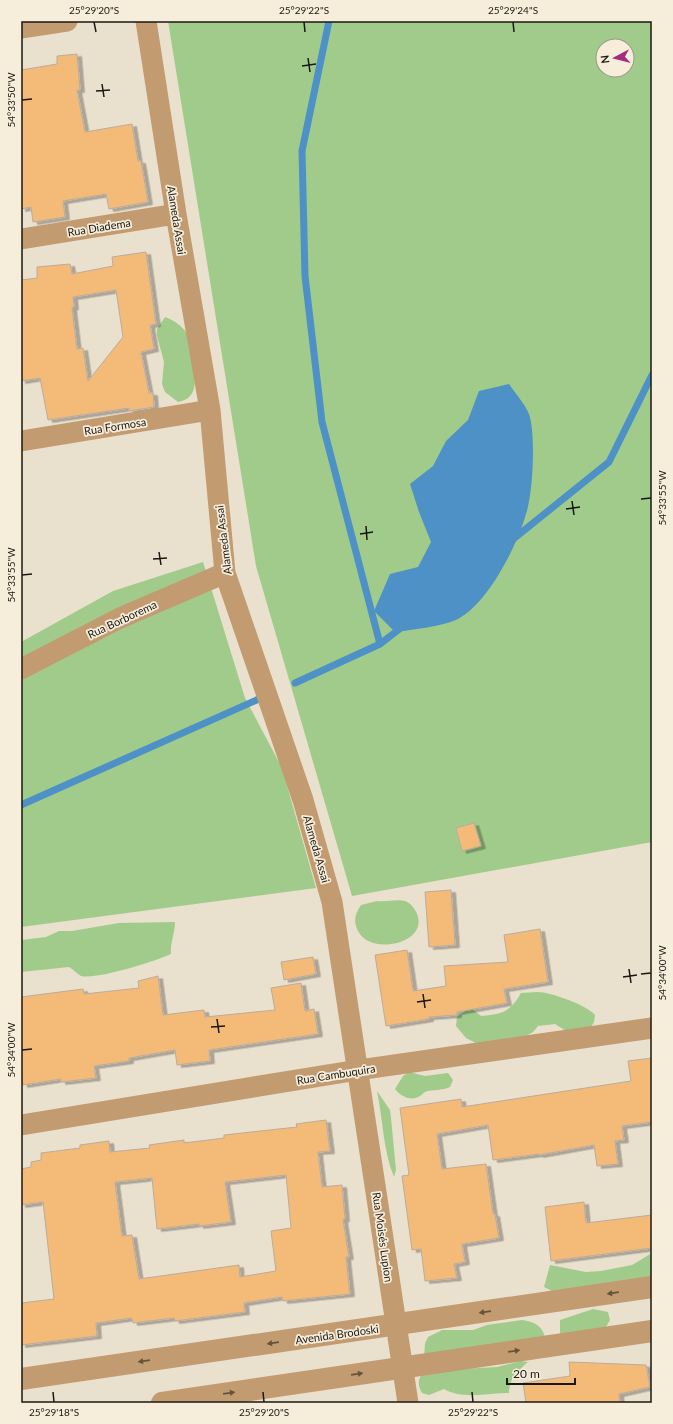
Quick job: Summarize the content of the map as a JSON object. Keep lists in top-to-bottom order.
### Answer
{
  "streets": {
    "street": [
      "Alameda Assai",
      "Rua Diadema",
      "Rua Formosa",
      "Rua Borborema",
      "Rua Cambuquira",
      "Rua Moisés Lupion",
      "Avenida Brodoski"
    ]
  },
  "crossings": [
    ["Alameda Assai", "Rua Diadema"],
    ["Alameda Assai", "Rua Formosa"],
    ["Alameda Assai", "Rua Borborema"],
    ["Alameda Assai", "Rua Cambuquira"],
    ["Alameda Assai", "Rua Moisés Lupion"],
    ["Rua Cambuquira", "Rua Moisés Lupion"],
    ["Rua Moisés Lupion", "Avenida Brodoski"]
  ],
  "scale_bar": "20 m",
  "north": "left",
  "coordinates": [
    "25°29'20\"S",
    "25°29'22\"S",
    "25°29'24\"S",
    "54°33'50\"W",
    "54°33'55\"W",
    "54°34'00\"W",
    "25°29'18\"S"
  ]
}
